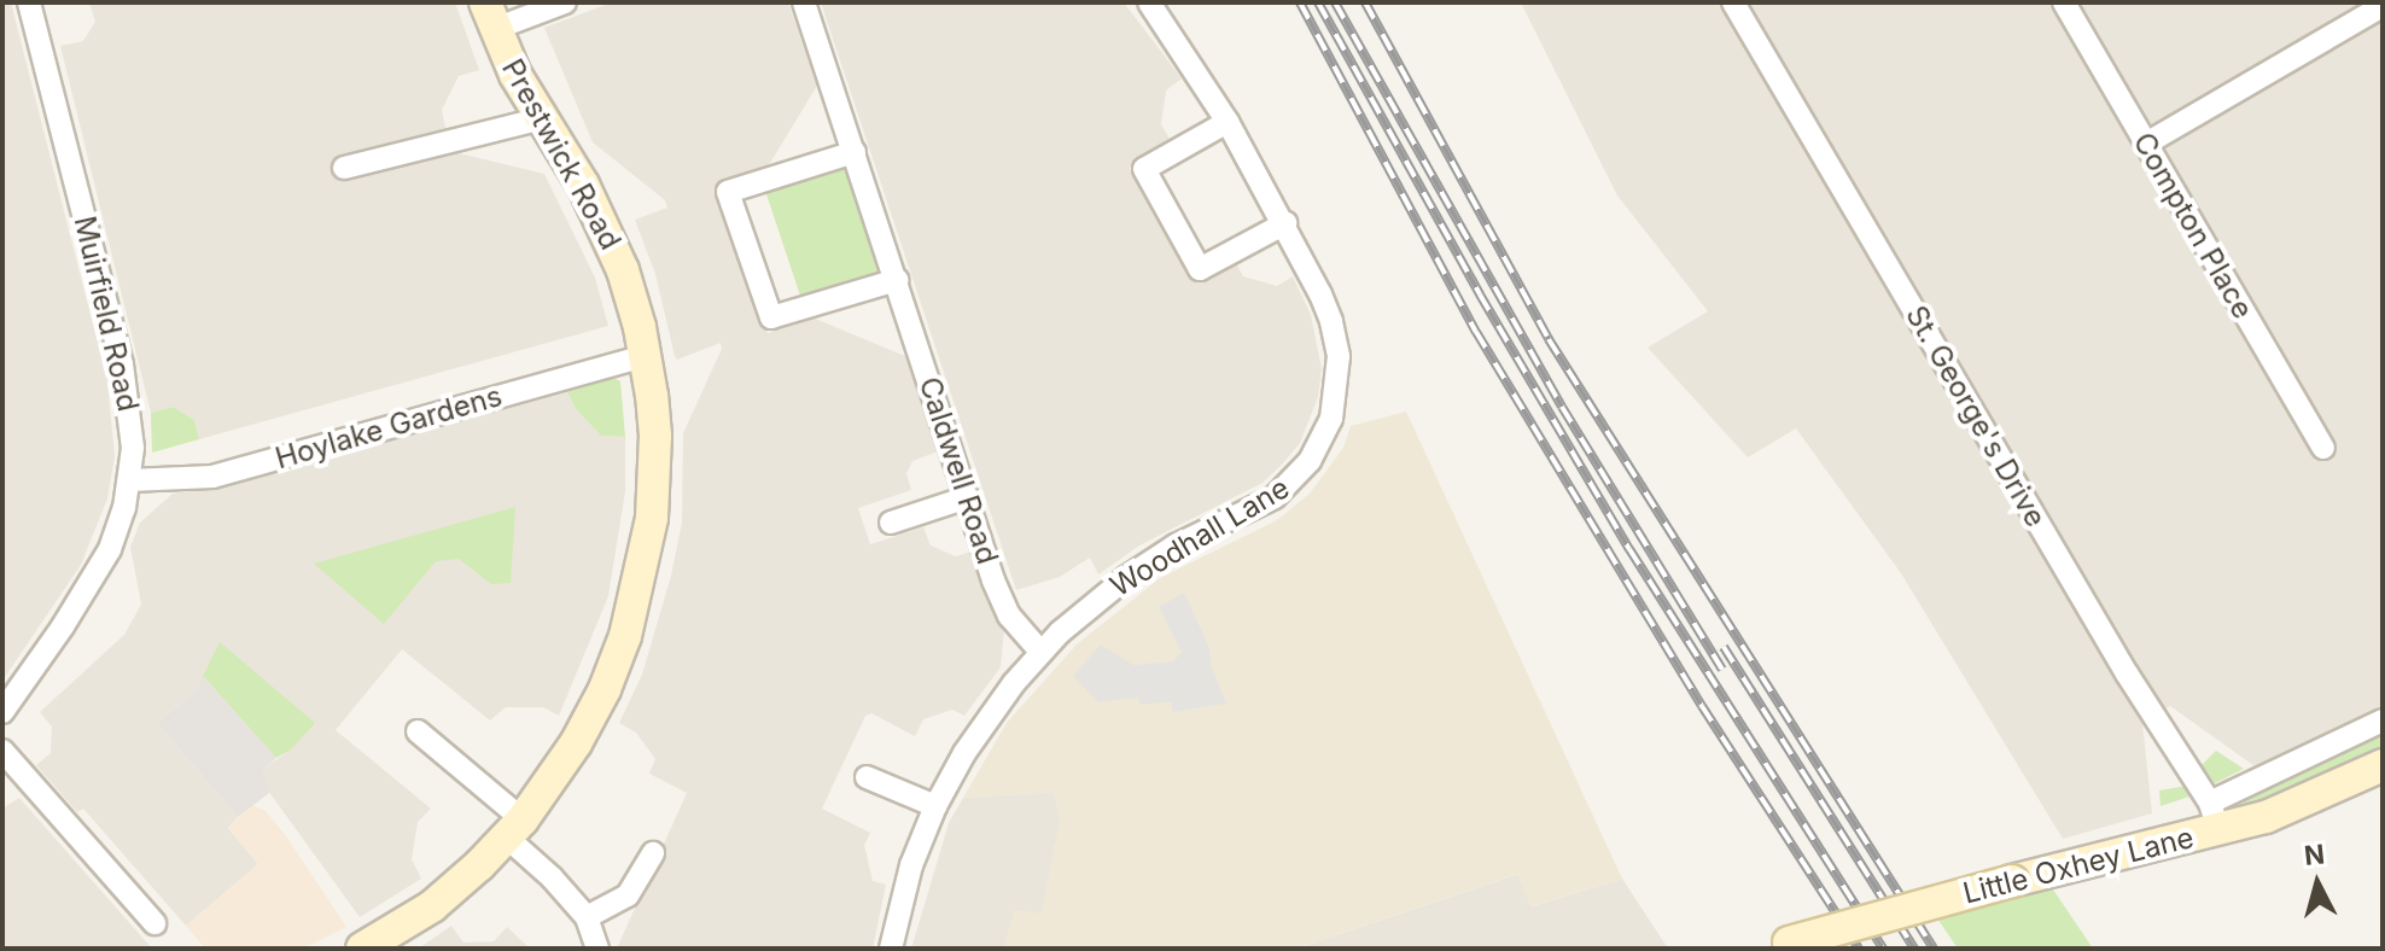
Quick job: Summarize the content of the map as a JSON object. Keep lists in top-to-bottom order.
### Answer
{
  "streets": {
    "main road": ["Prestwick Road", "Little Oxhey Lane"],
    "street": [
      "Compton Place",
      "Muirfield Road",
      "St. George's Drive",
      "Hoylake Gardens",
      "Caldwell Road",
      "Woodhall Lane"
    ]
  },
  "crossings": [
    ["Prestwick Road", "Hoylake Gardens"],
    ["Muirfield Road", "Hoylake Gardens"],
    ["St. George's Drive", "Little Oxhey Lane"],
    ["Caldwell Road", "Woodhall Lane"]
  ],
  "north": "top"
}
